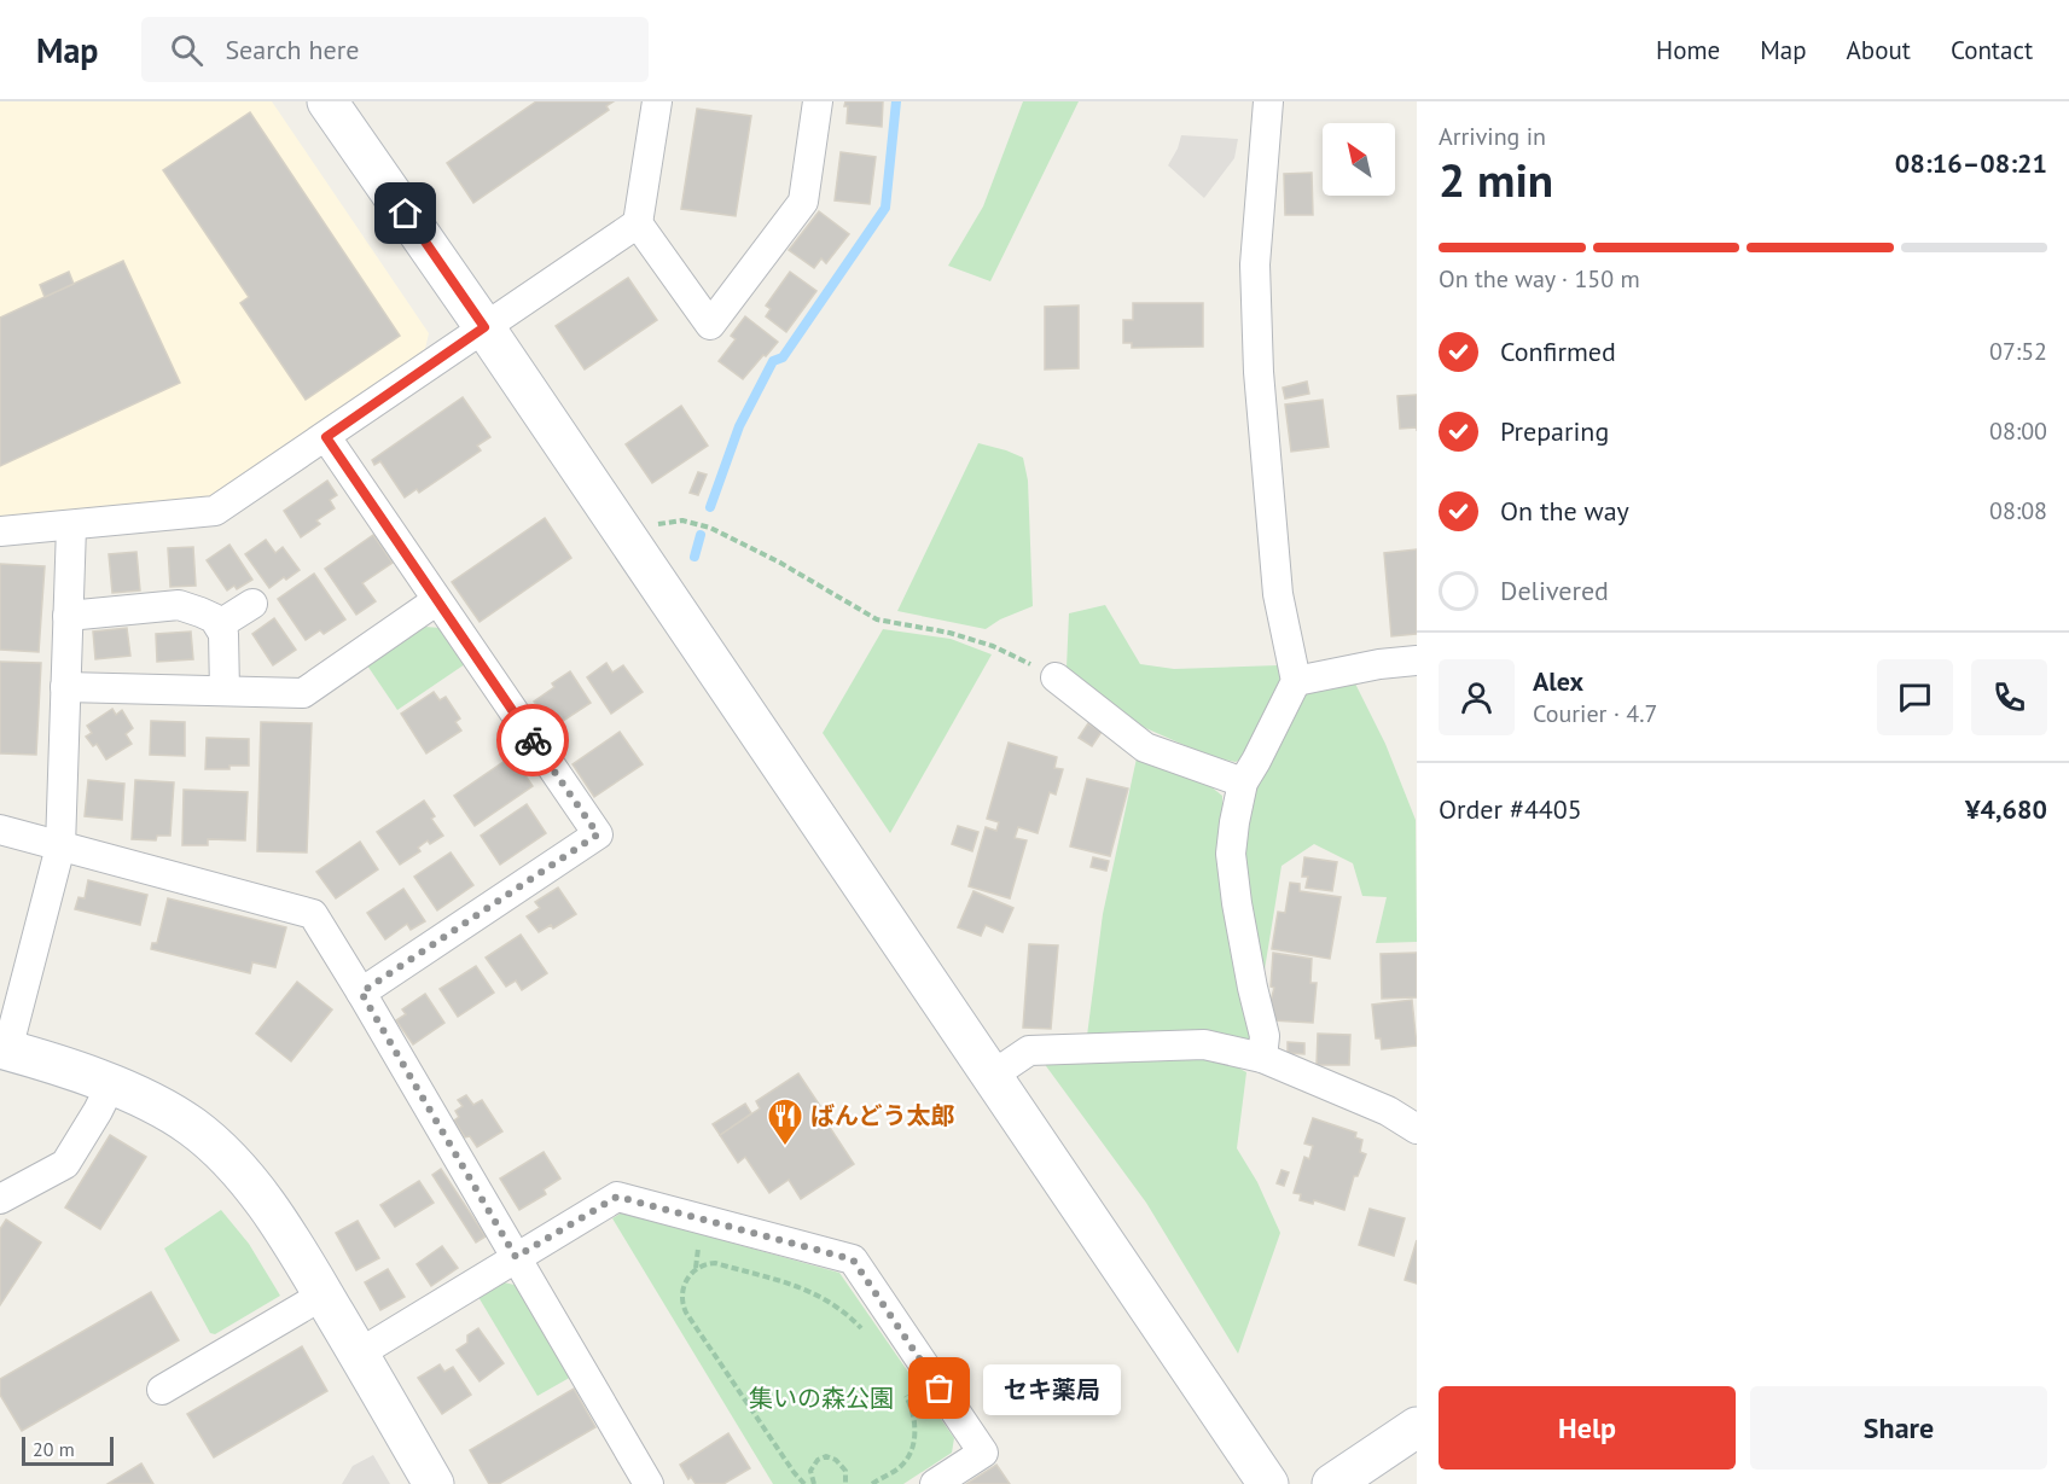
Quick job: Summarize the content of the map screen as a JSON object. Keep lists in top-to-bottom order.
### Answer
{
  "parks": ["集いの森公園"],
  "places": {
    "restaurant": ["ばんどう太郎"],
    "other": ["セキ薬局"]
  },
  "scale_bar": "20 m",
  "north": "top left",
  "page": {
    "header": "Map",
    "search": "Search here",
    "nav": [
      "Home",
      "Map",
      "About",
      "Contact"
    ],
    "heading": ["2 min", "Arriving in", "08:16–08:21"],
    "panel": [
      "Alex",
      "Courier · 4.7",
      "Order #4405",
      "¥4,680"
    ],
    "bar": "On the way · 150 m",
    "list": [
      ["Confirmed", "07:52"],
      ["Preparing", "08:00"],
      ["On the way", "08:08"],
      "Delivered"
    ],
    "bubble": "セキ薬局",
    "buttons": ["Help", "Share"],
    "scale": "20 m"
  }
}
